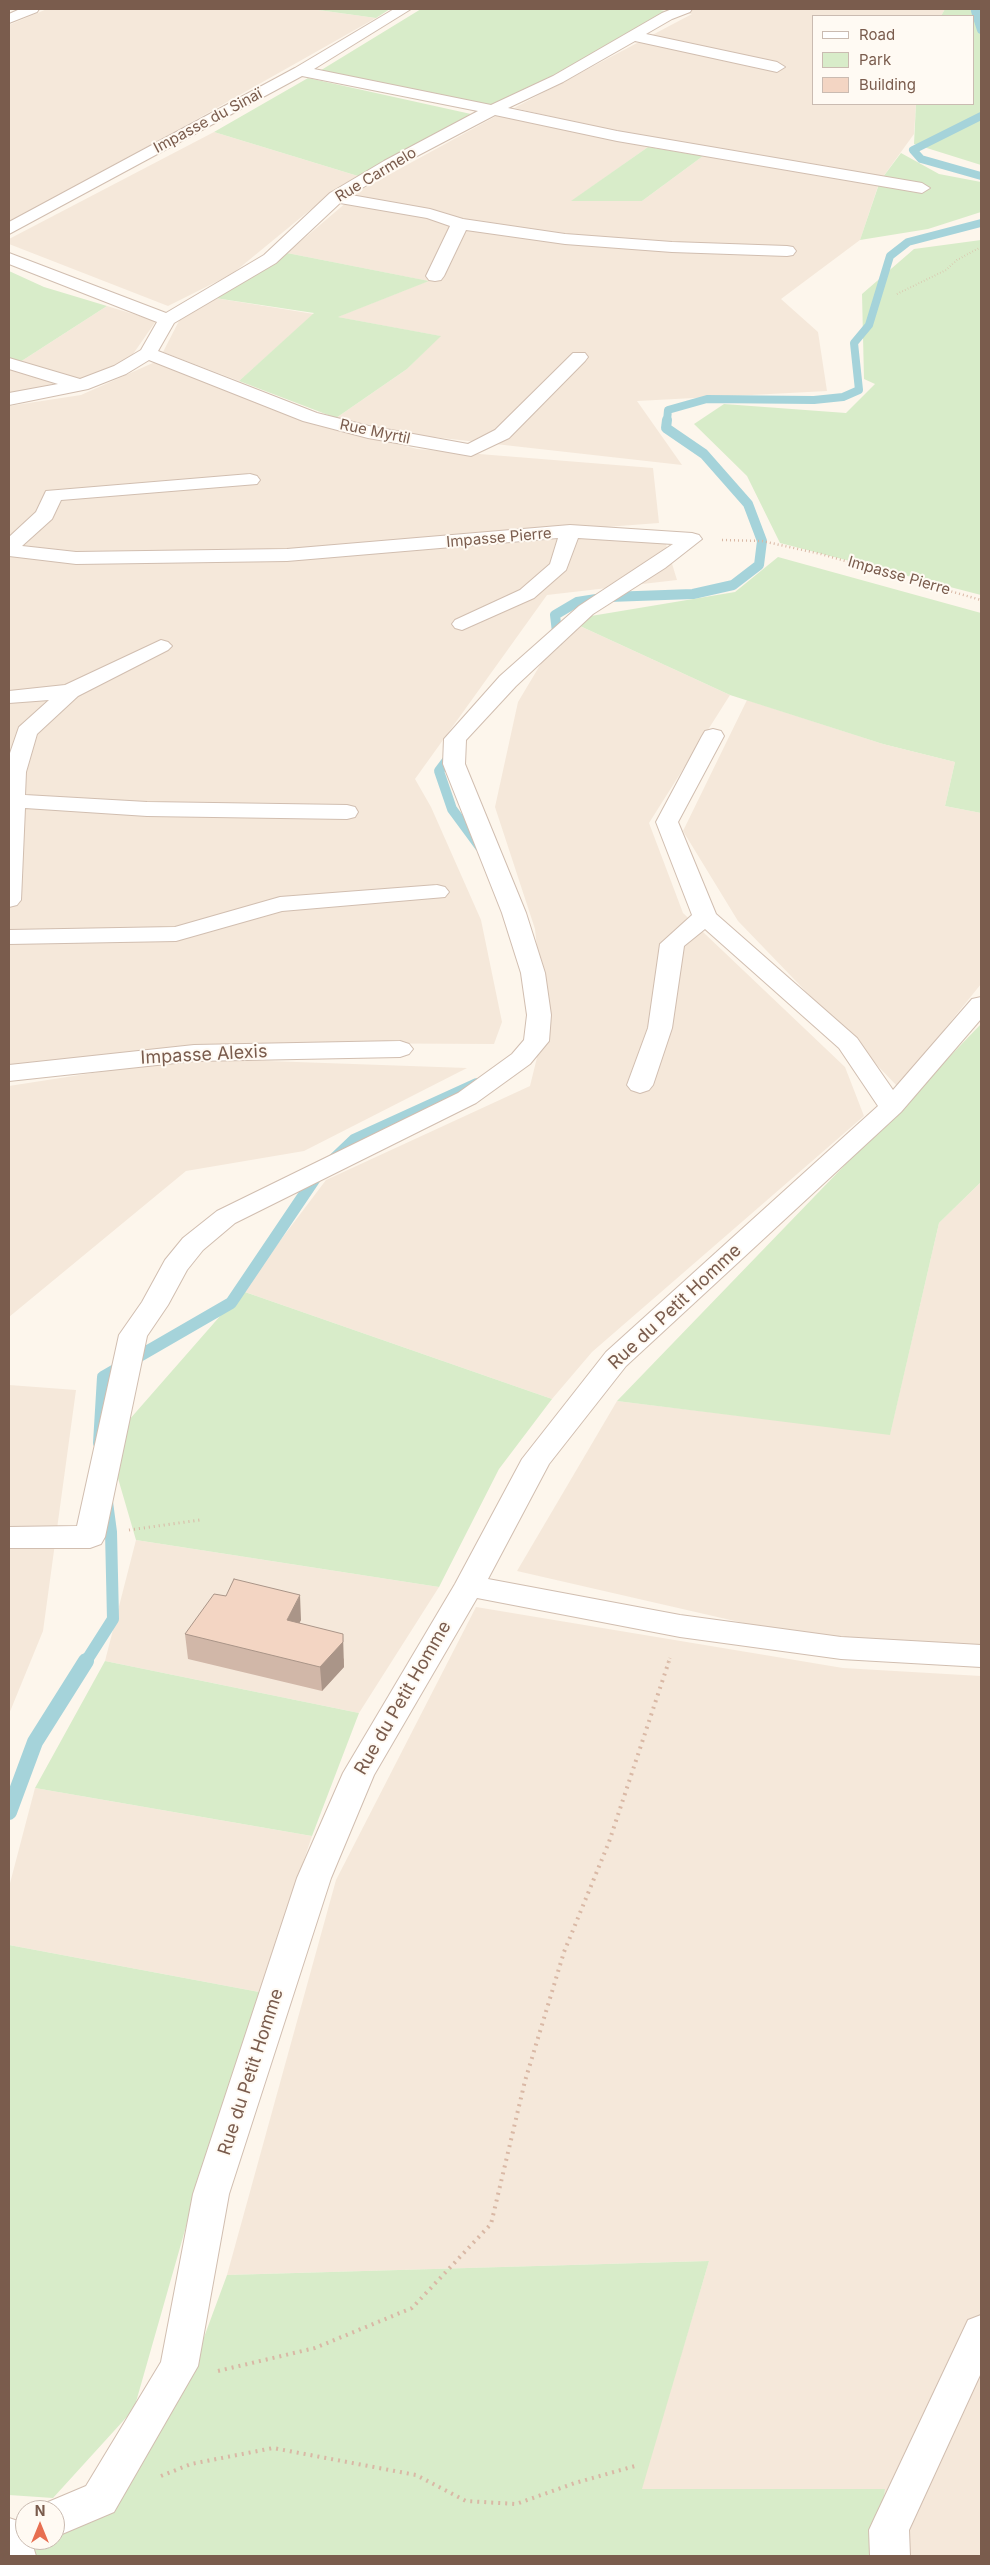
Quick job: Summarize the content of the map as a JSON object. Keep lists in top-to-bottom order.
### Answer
{
  "streets": {
    "street": [
      "Impasse du Sinaï",
      "Rue Carmelo",
      "Rue Myrtil",
      "Impasse Pierre",
      "Impasse Alexis",
      "Rue du Petit Homme"
    ]
  },
  "crossings": [
    ["Rue Carmelo", "Rue Myrtil"]
  ],
  "legend": ["Road", "Park", "Building"],
  "north": "top"
}
